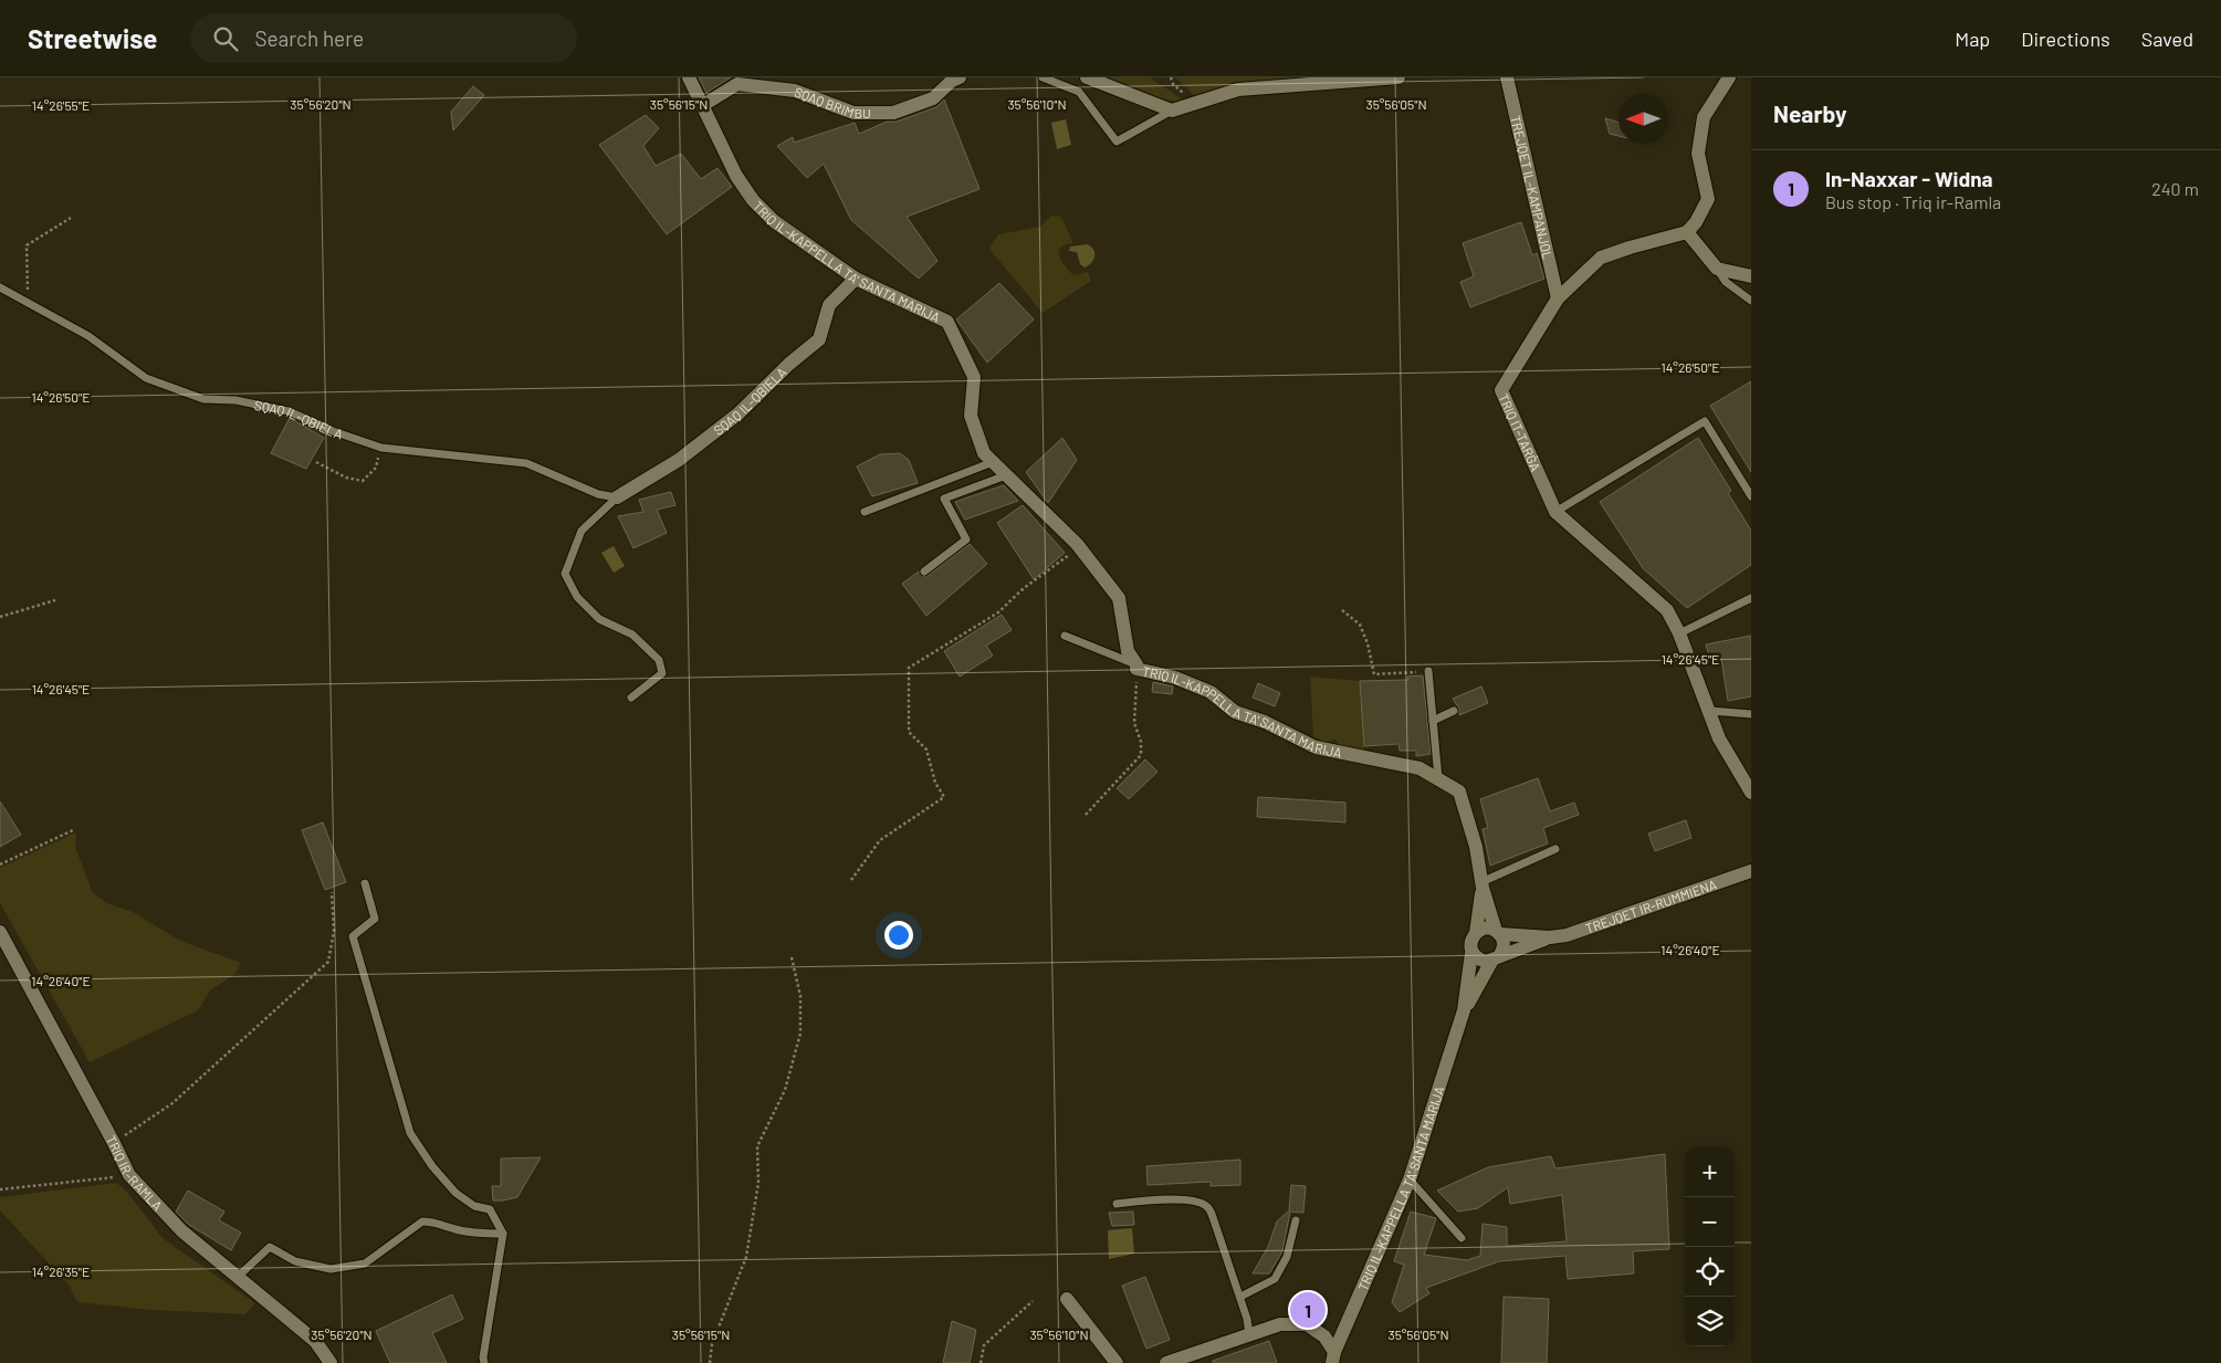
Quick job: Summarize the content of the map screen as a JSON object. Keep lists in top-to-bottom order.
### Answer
{
  "streets": {
    "street": [
      "SQAQ BRIMBU",
      "TREJQET IL-KAMPANJOL",
      "TRIQ IL-KAPPELLA TA' SANTA MARIJA",
      "SQAQ IL-QBIELA",
      "TRIQ IT-TARĠA",
      "TREJQET IR-RUMMIENA",
      "TRIQ IR-RAMLA"
    ]
  },
  "crossings": [
    ["SQAQ BRIMBU", "TRIQ IL-KAPPELLA TA' SANTA MARIJA"],
    ["TREJQET IL-KAMPANJOL", "TRIQ IT-TARĠA"],
    ["TRIQ IL-KAPPELLA TA' SANTA MARIJA", "SQAQ IL-QBIELA"],
    ["TRIQ IL-KAPPELLA TA' SANTA MARIJA", "TREJQET IR-RUMMIENA"]
  ],
  "north": "left",
  "page": {
    "header": "Streetwise",
    "search": "Search here",
    "nav": ["Map", "Directions", "Saved"],
    "heading": "Nearby",
    "list": [
      {
        "mark": "1",
        "name": "In-Naxxar - Widna",
        "note": "Bus stop · Triq ir-Ramla",
        "value": "240 m"
      }
    ],
    "map_buttons": ["+", "−"],
    "pins": "1"
  },
  "coordinates": [
    "35°56'20\"N",
    "35°56'15\"N",
    "35°56'10\"N",
    "35°56'05\"N",
    "14°26'55\"E",
    "14°26'50\"E",
    "14°26'45\"E",
    "14°26'40\"E",
    "14°26'35\"E"
  ]
}
